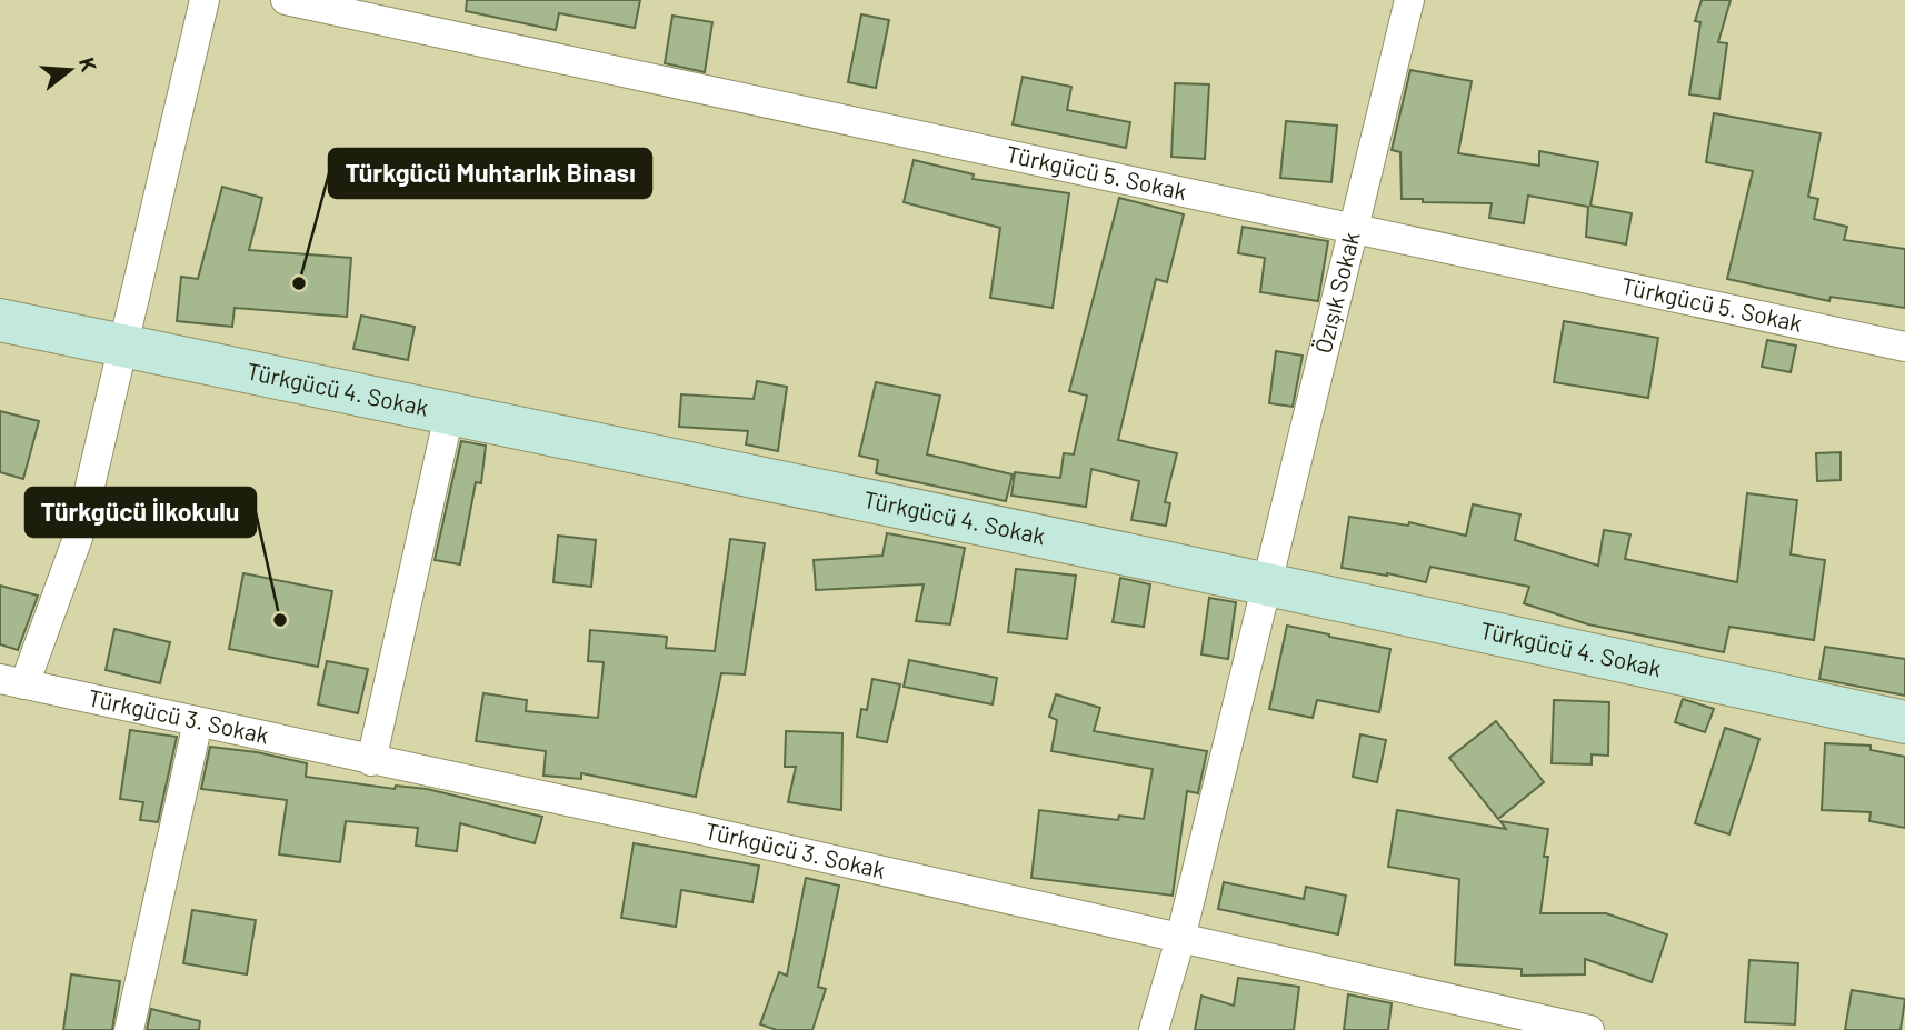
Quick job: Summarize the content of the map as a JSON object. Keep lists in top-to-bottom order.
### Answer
{
  "streets": {
    "main road": ["Türkgücü 4. Sokak"],
    "street": ["Türkgücü 5. Sokak", "Özışık Sokak", "Türkgücü 3. Sokak"]
  },
  "crossings": [
    ["Türkgücü 5. Sokak", "Özışık Sokak"],
    ["Özışık Sokak", "Türkgücü 4. Sokak"],
    ["Özışık Sokak", "Türkgücü 3. Sokak"]
  ],
  "places": ["Türkgücü Muhtarlık Binası", "Türkgücü İlkokulu"],
  "north": "right"
}
